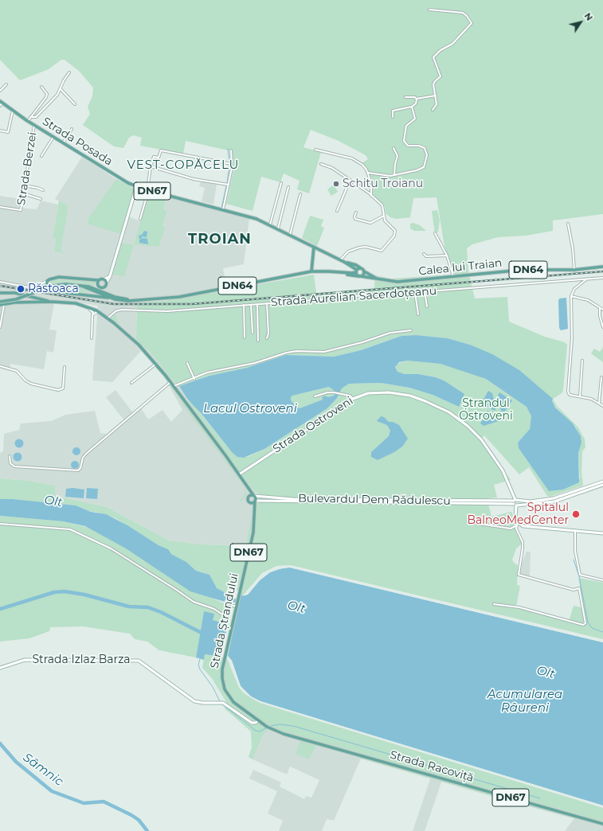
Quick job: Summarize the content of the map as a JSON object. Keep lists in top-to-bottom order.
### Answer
{
  "streets": {
    "main road": [
      "Strada Posada",
      "DN67",
      "Calea lui Traian",
      "DN64",
      "Strada Ostroveni",
      "Bulevardul Dem Rădulescu",
      "Strada Ștrandului",
      "Strada Izlaz Barza",
      "Strada Racoviță"
    ],
    "street": ["Strada Berzei", "Strada Aurelian Sacerdoțeanu"]
  },
  "crossings": [
    ["Strada Posada", "Strada Berzei"],
    ["Strada Posada", "DN67"],
    ["Strada Posada", "Calea lui Traian"],
    ["DN67", "Strada Ștrandului"],
    ["Strada Aurelian Sacerdoțeanu", "Strada Ștrandului"],
    ["Strada Ostroveni", "Bulevardul Dem Rădulescu"],
    ["Strada Ostroveni", "Strada Ștrandului"],
    ["Bulevardul Dem Rădulescu", "Strada Ștrandului"],
    ["Strada Ștrandului", "Strada Izlaz Barza"],
    ["Strada Ștrandului", "Strada Racoviță"],
    ["Strada Izlaz Barza", "Strada Racoviță"]
  ],
  "districts": ["VEST-COPĂCELU", "TROIAN"],
  "water": [
    "Lacul Ostroveni",
    "Olt",
    "Acumularea Râureni",
    "Sâmnic"
  ],
  "parks": ["Ștrandul Ostroveni"],
  "places": ["Schitu Troianu", "Răstoaca", "Spitalul BalneoMedCenter"],
  "north": "top right"
}
